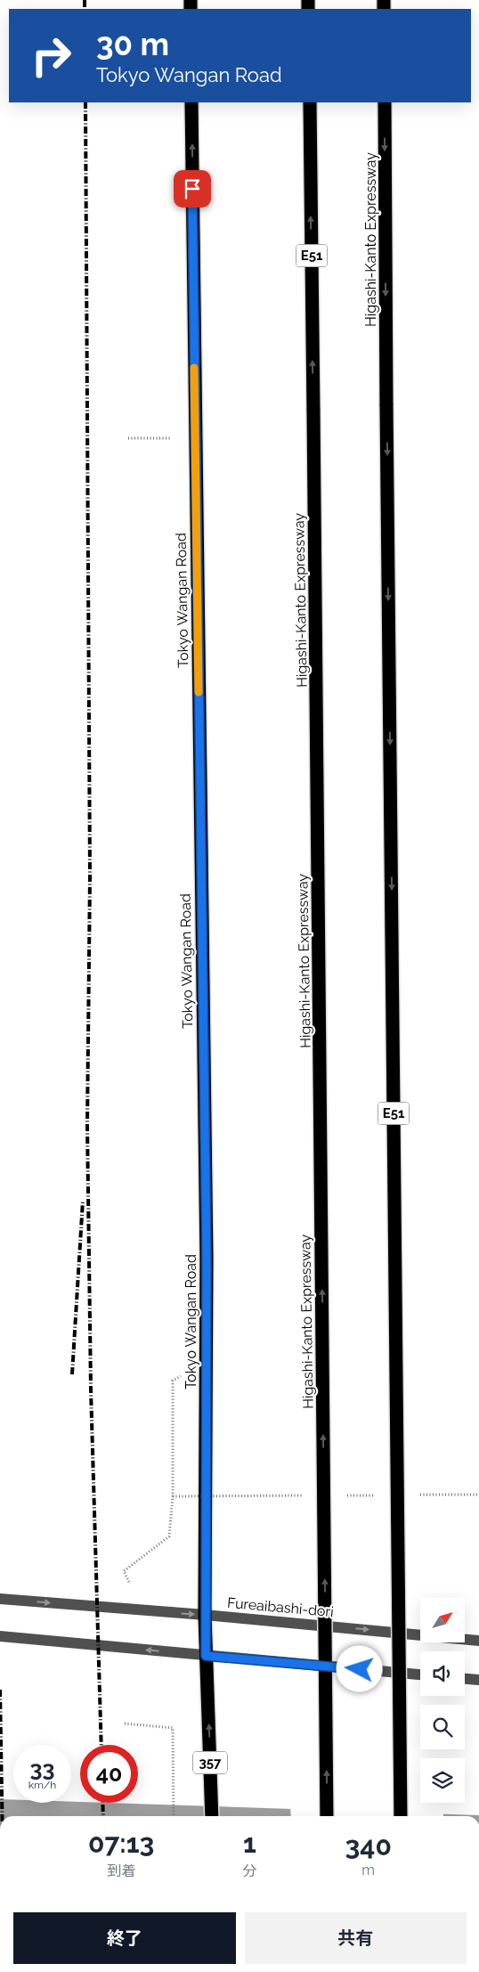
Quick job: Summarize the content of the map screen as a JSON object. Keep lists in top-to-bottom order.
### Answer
{
  "streets": {
    "highway": [
      "Higashi-Kanto Expressway",
      "E51",
      "Tokyo Wangan Road",
      "357"
    ],
    "street": ["Fureaibashi-dori"]
  },
  "crossings": [
    ["Tokyo Wangan Road", "Fureaibashi-dori"]
  ],
  "one_way": ["Tokyo Wangan Road"],
  "north": "top right",
  "page": {
    "turn": ["30 m", "Tokyo Wangan Road"],
    "speed": "33 km/h",
    "limit": "40",
    "eta": [
      "07:13",
      "到着",
      "1",
      "分",
      "340",
      "m"
    ],
    "buttons": ["終了", "共有"]
  }
}
